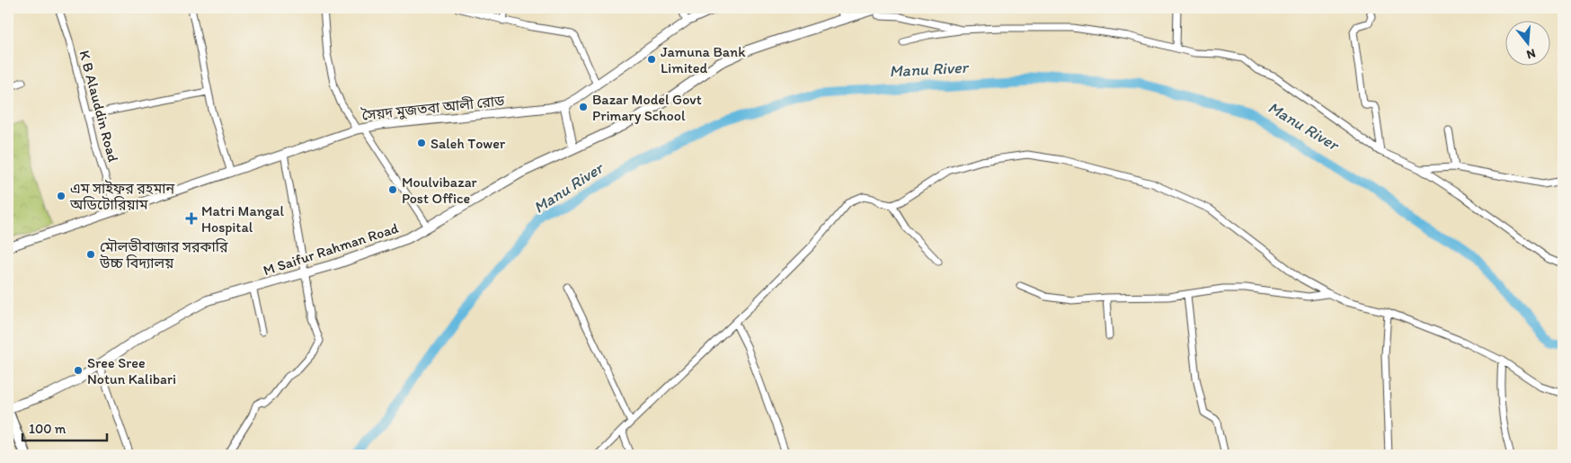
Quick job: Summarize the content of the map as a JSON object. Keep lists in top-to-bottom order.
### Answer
{
  "streets": {
    "main road": ["M Saifur Rahman Road"],
    "street": ["K B Alauddin Road", "সৈয়দ মুজতবা আলী রোড"]
  },
  "crossings": [
    ["K B Alauddin Road", "সৈয়দ মুজতবা আলী রোড"]
  ],
  "water": ["Manu River"],
  "places": {
    "other": [
      "Jamuna Bank Limited",
      "Bazar Model Govt Primary School",
      "Saleh Tower",
      "Moulvibazar Post Office",
      "এম সাইফুর রহমান অডিটোরিয়াম",
      "মৌলভীবাজার সরকারি উচ্চ বিদ্যালয়",
      "Sree Sree Notun Kalibari"
    ],
    "health": ["Matri Mangal Hospital"]
  },
  "scale_bar": "100 m",
  "north": "bottom"
}
